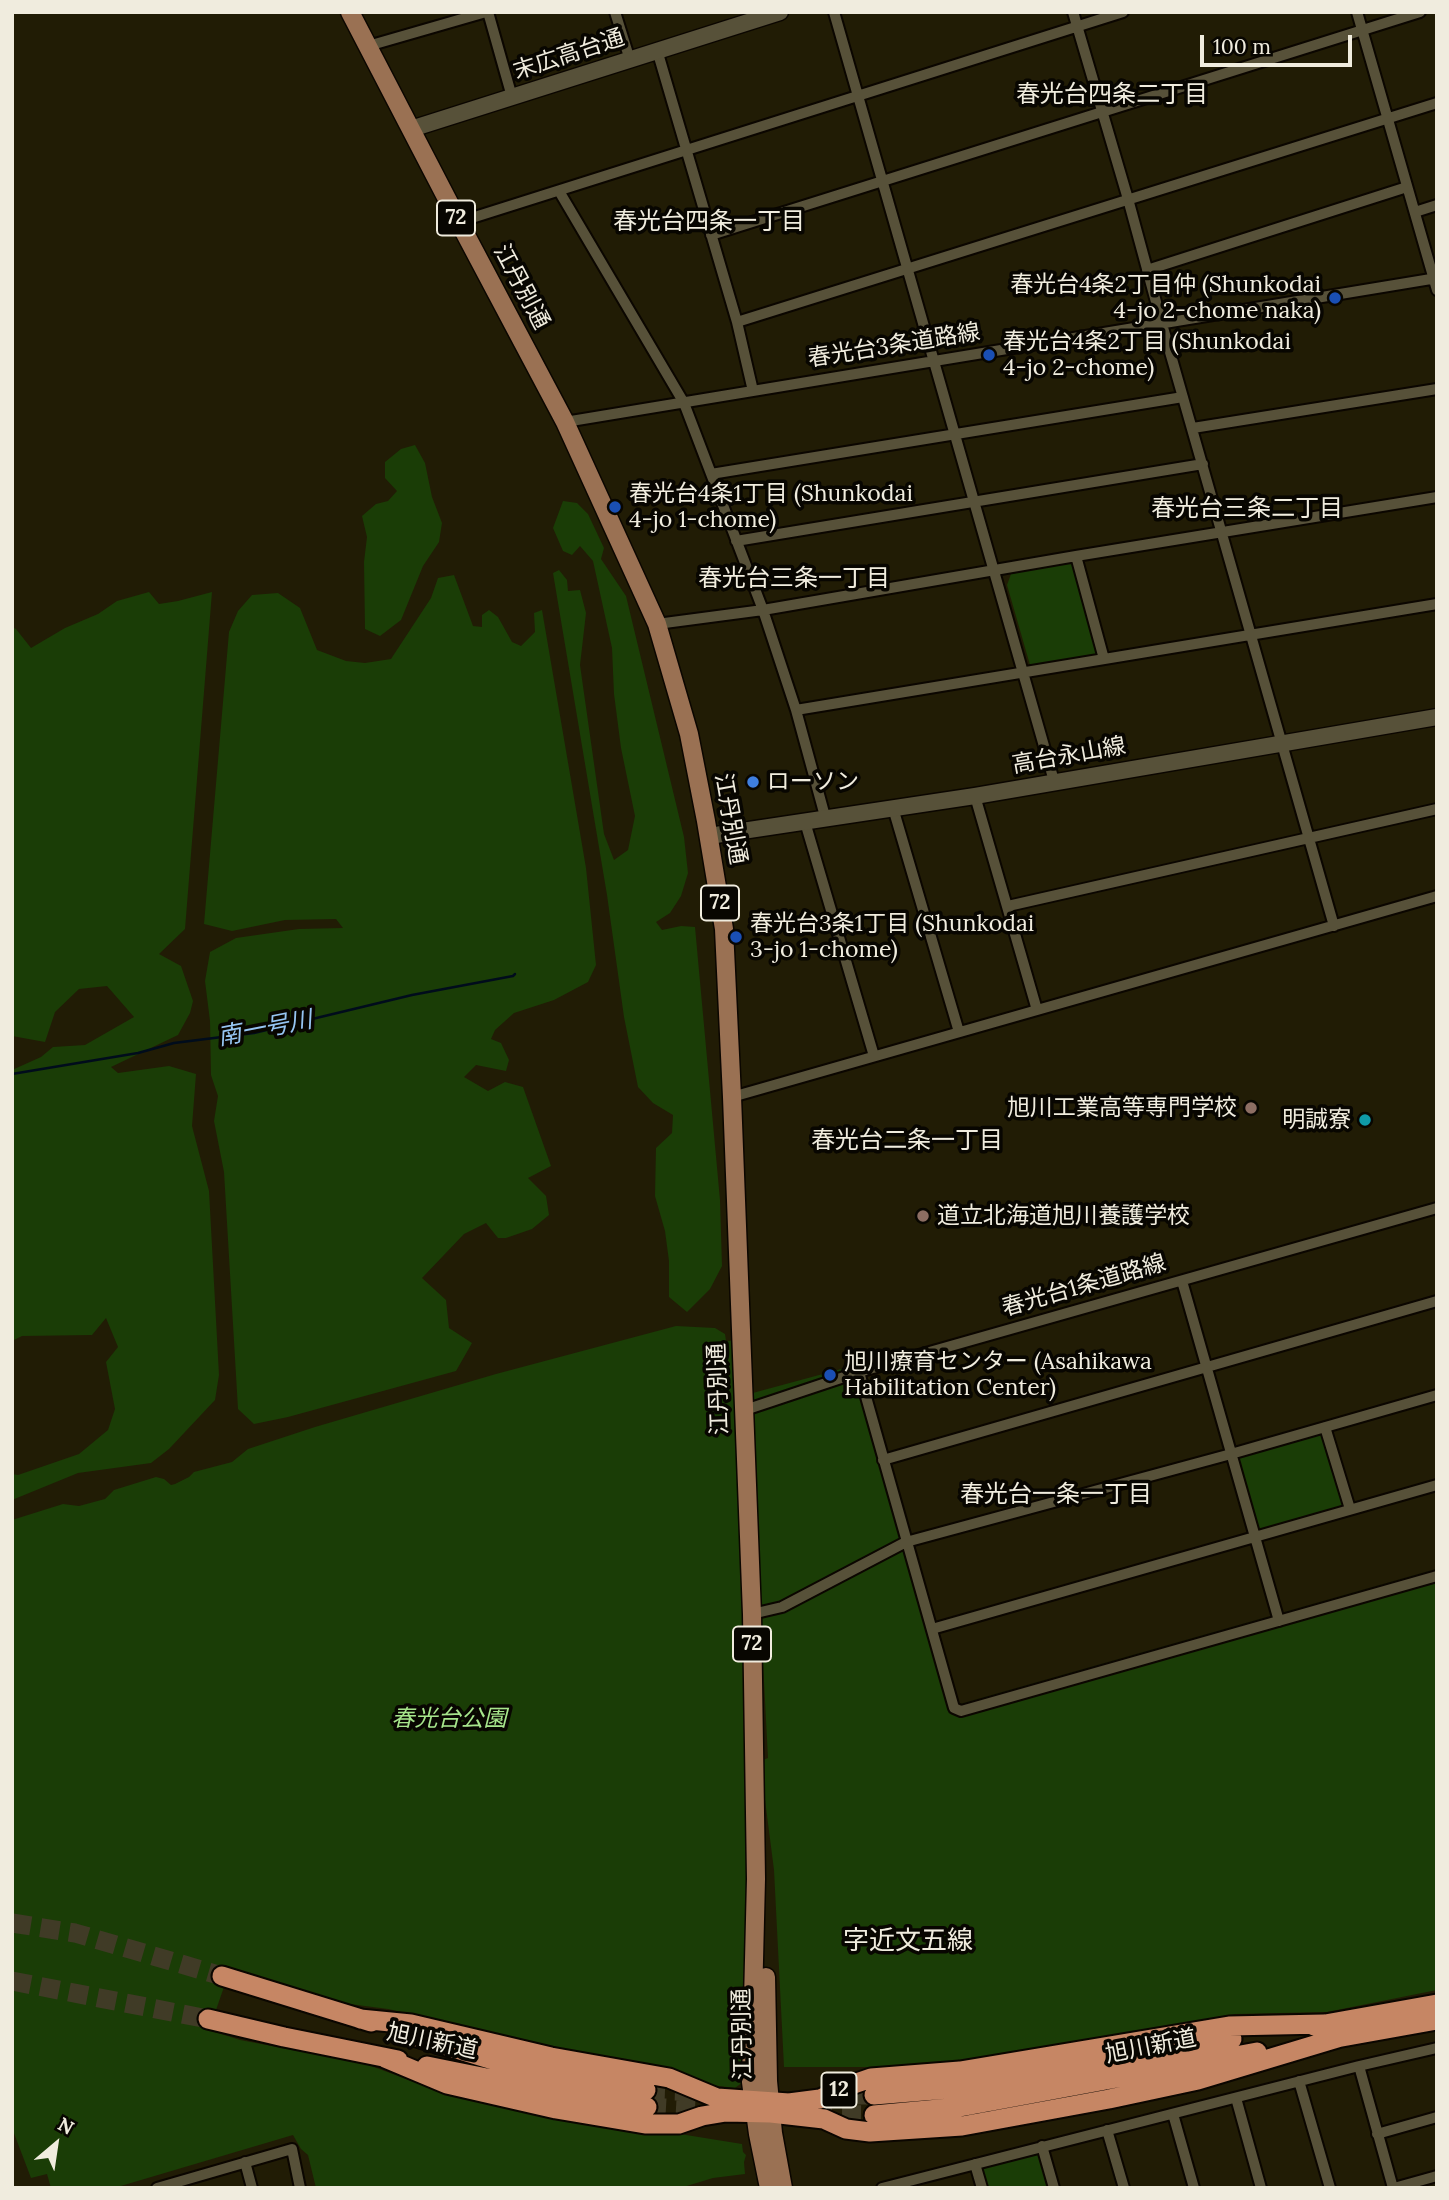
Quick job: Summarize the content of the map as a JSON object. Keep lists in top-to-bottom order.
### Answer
{
  "streets": {
    "highway": ["旭川新道", "12"],
    "main road": ["72", "江丹別通"],
    "street": [
      "末広高台通",
      "春光台3条道路線",
      "高台永山線",
      "春光台1条道路線"
    ]
  },
  "crossings": [
    ["末広高台通", "江丹別通"],
    ["江丹別通", "春光台3条道路線"],
    ["江丹別通", "高台永山線"],
    ["江丹別通", "春光台1条道路線"],
    ["江丹別通", "12"],
    ["旭川新道", "12"]
  ],
  "districts": [
    "春光台四条二丁目",
    "春光台四条一丁目",
    "春光台三条二丁目",
    "春光台三条一丁目",
    "春光台二条一丁目",
    "春光台一条一丁目",
    "字近文五線"
  ],
  "water": ["南一号川"],
  "parks": ["春光台公園"],
  "places": [
    "春光台4条2丁目仲 (Shunkodai 4-jo 2-chome naka)",
    "春光台4条2丁目 (Shunkodai 4-jo 2-chome)",
    "春光台4条1丁目 (Shunkodai 4-jo 1-chome)",
    "ローソン",
    "春光台3条1丁目 (Shunkodai 3-jo 1-chome)",
    "旭川工業高等専門学校",
    "明誠寮",
    "道立北海道旭川養護学校",
    "旭川療育センター (Asahikawa Habilitation Center)"
  ],
  "scale_bar": "100 m",
  "north": "top right"
}
